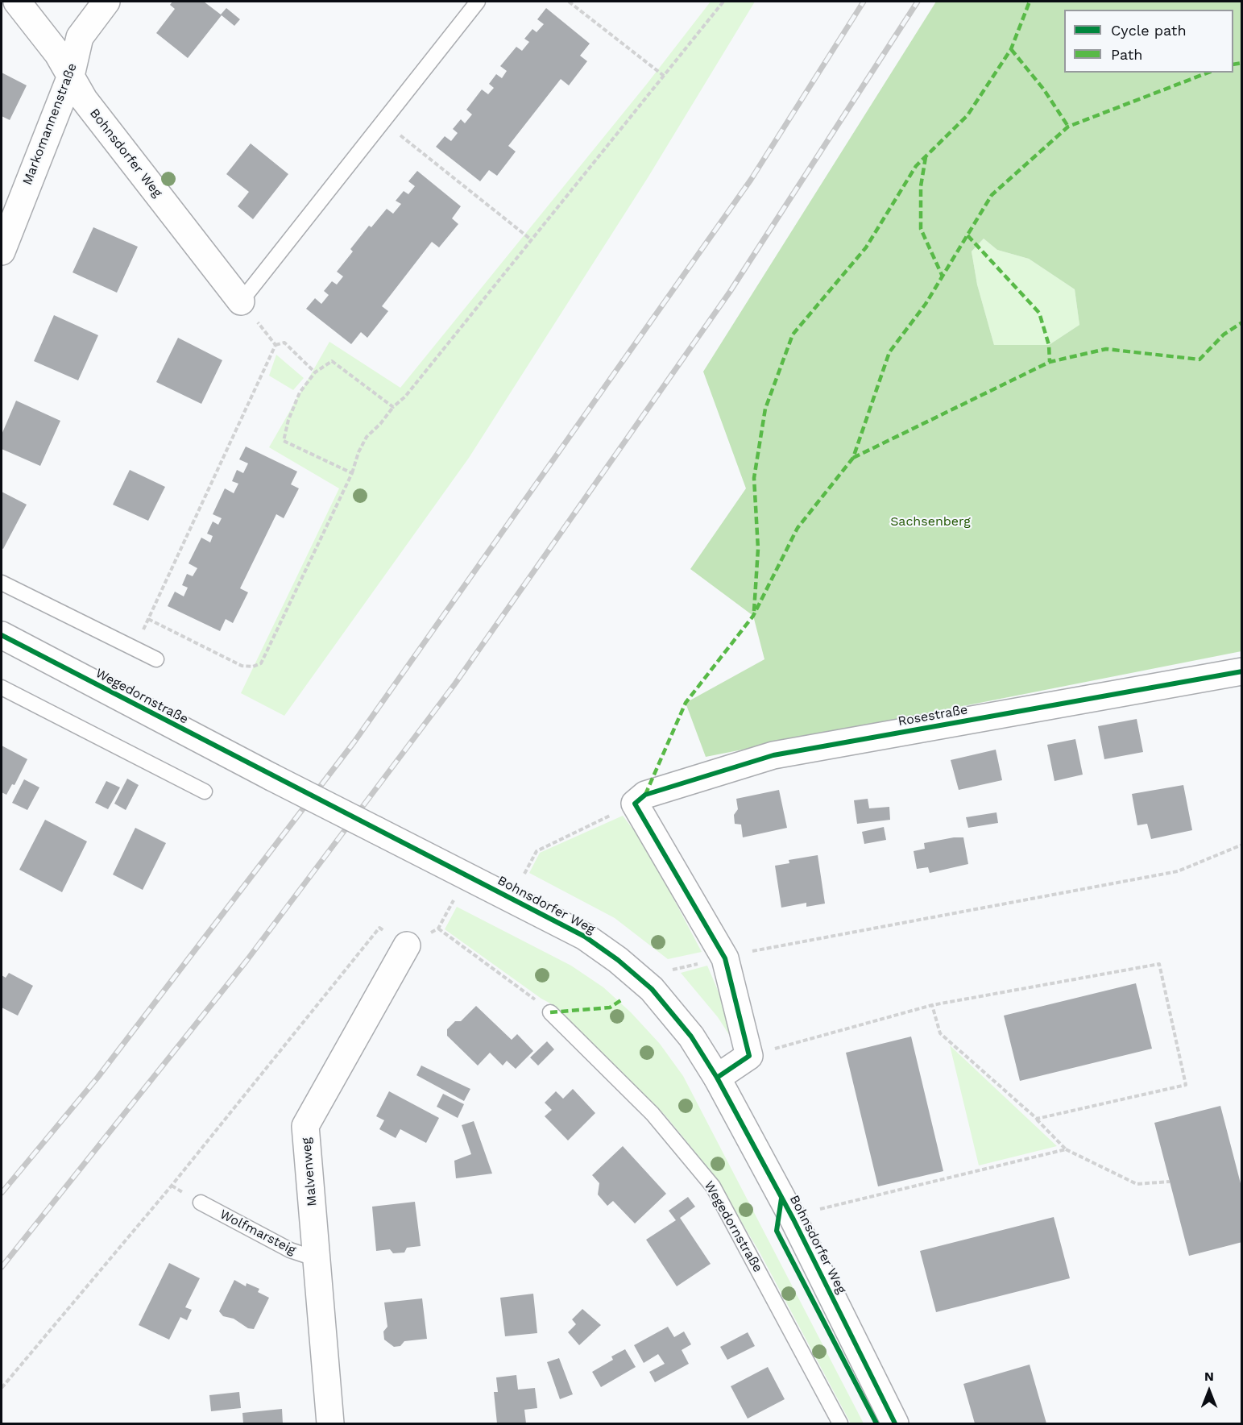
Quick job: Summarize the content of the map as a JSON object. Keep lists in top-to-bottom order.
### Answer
{
  "streets": {
    "street": [
      "Markomannenstraße",
      "Bohnsdorfer Weg",
      "Wegedornstraße",
      "Rosestraße",
      "Malvenweg"
    ],
    "lane": ["Wolfmarsteig"]
  },
  "crossings": [
    ["Markomannenstraße", "Bohnsdorfer Weg"],
    ["Bohnsdorfer Weg", "Wegedornstraße"],
    ["Malvenweg", "Wolfmarsteig"]
  ],
  "parks": ["Sachsenberg"],
  "legend": ["Cycle path", "Path"],
  "north": "top"
}
